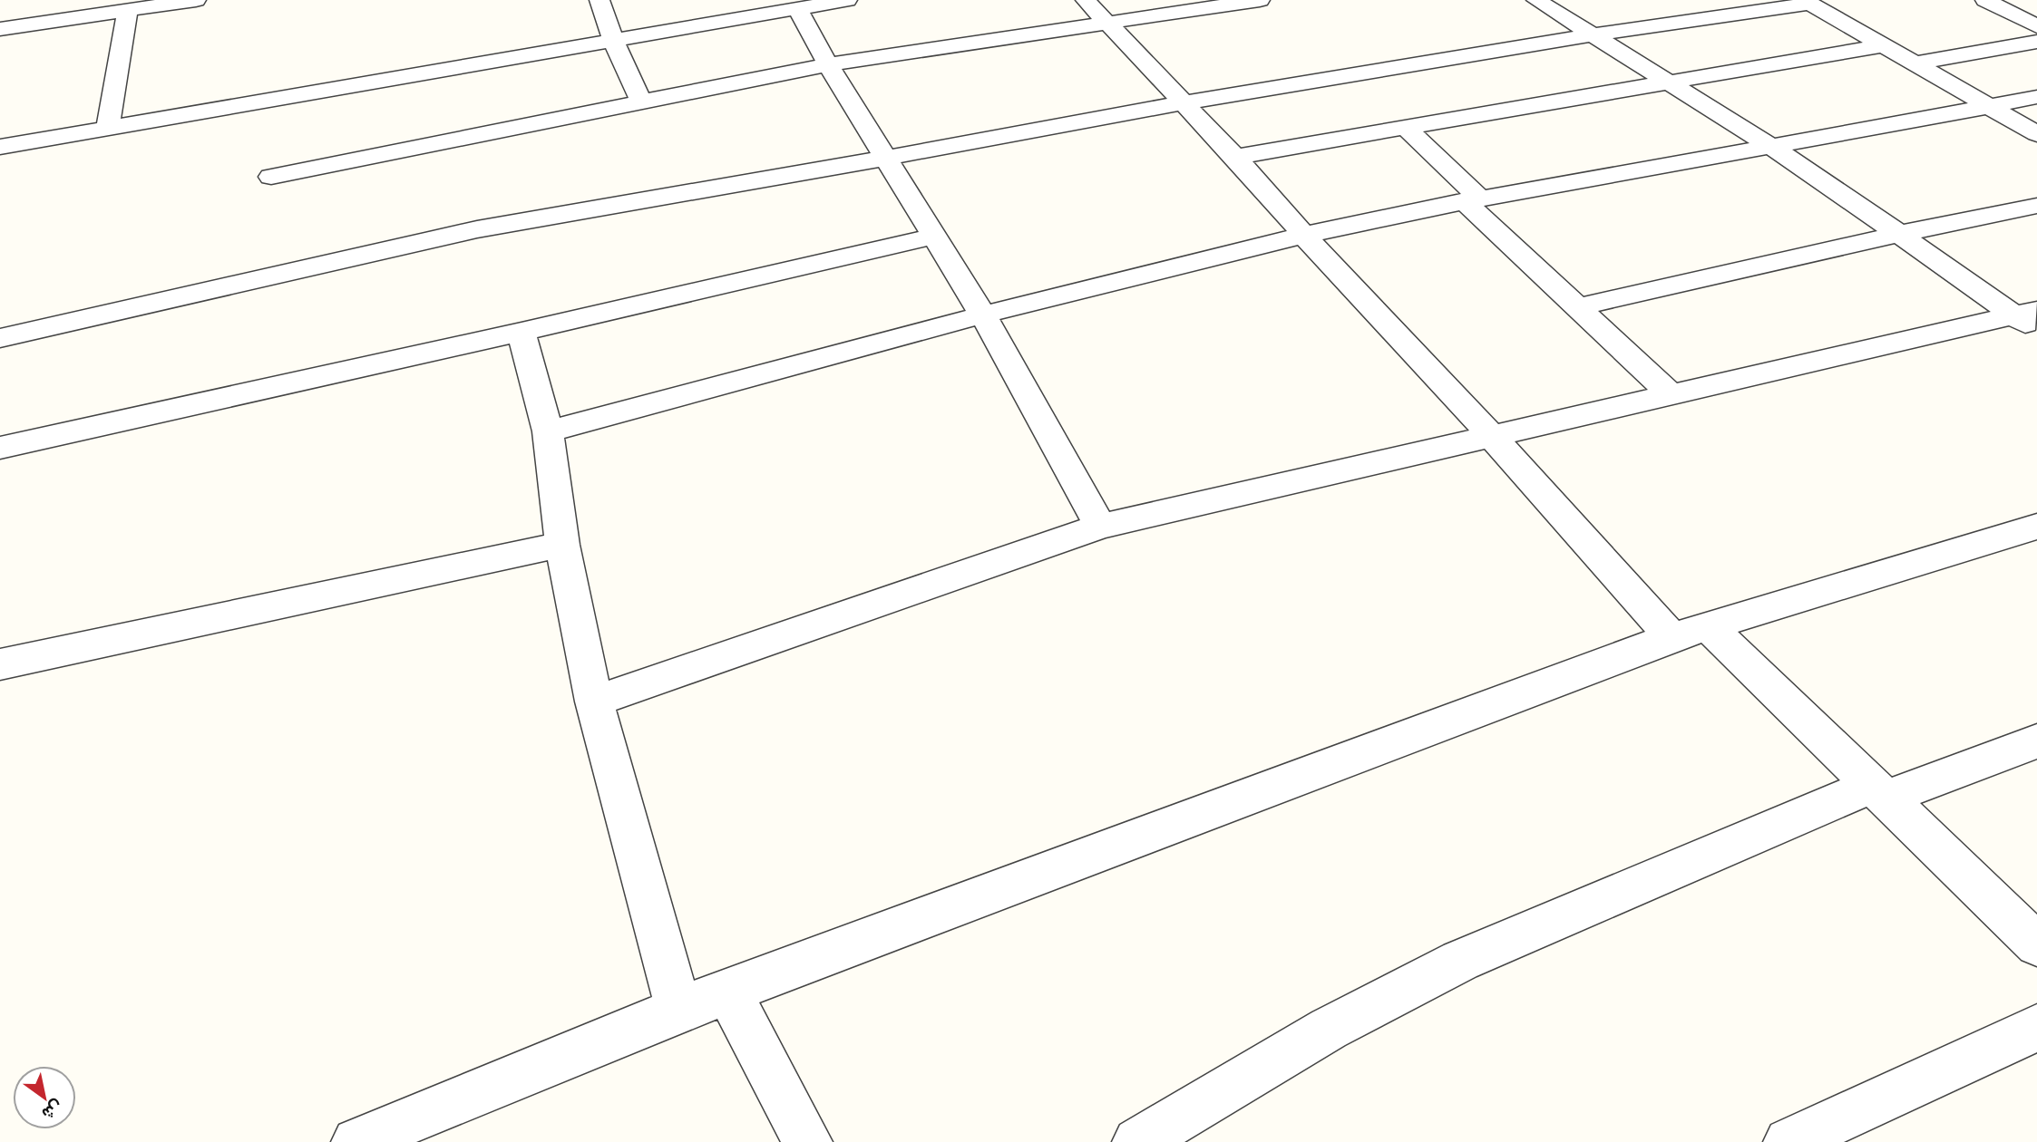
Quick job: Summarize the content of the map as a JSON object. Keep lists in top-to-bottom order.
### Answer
{
  "north": "bottom right"
}
